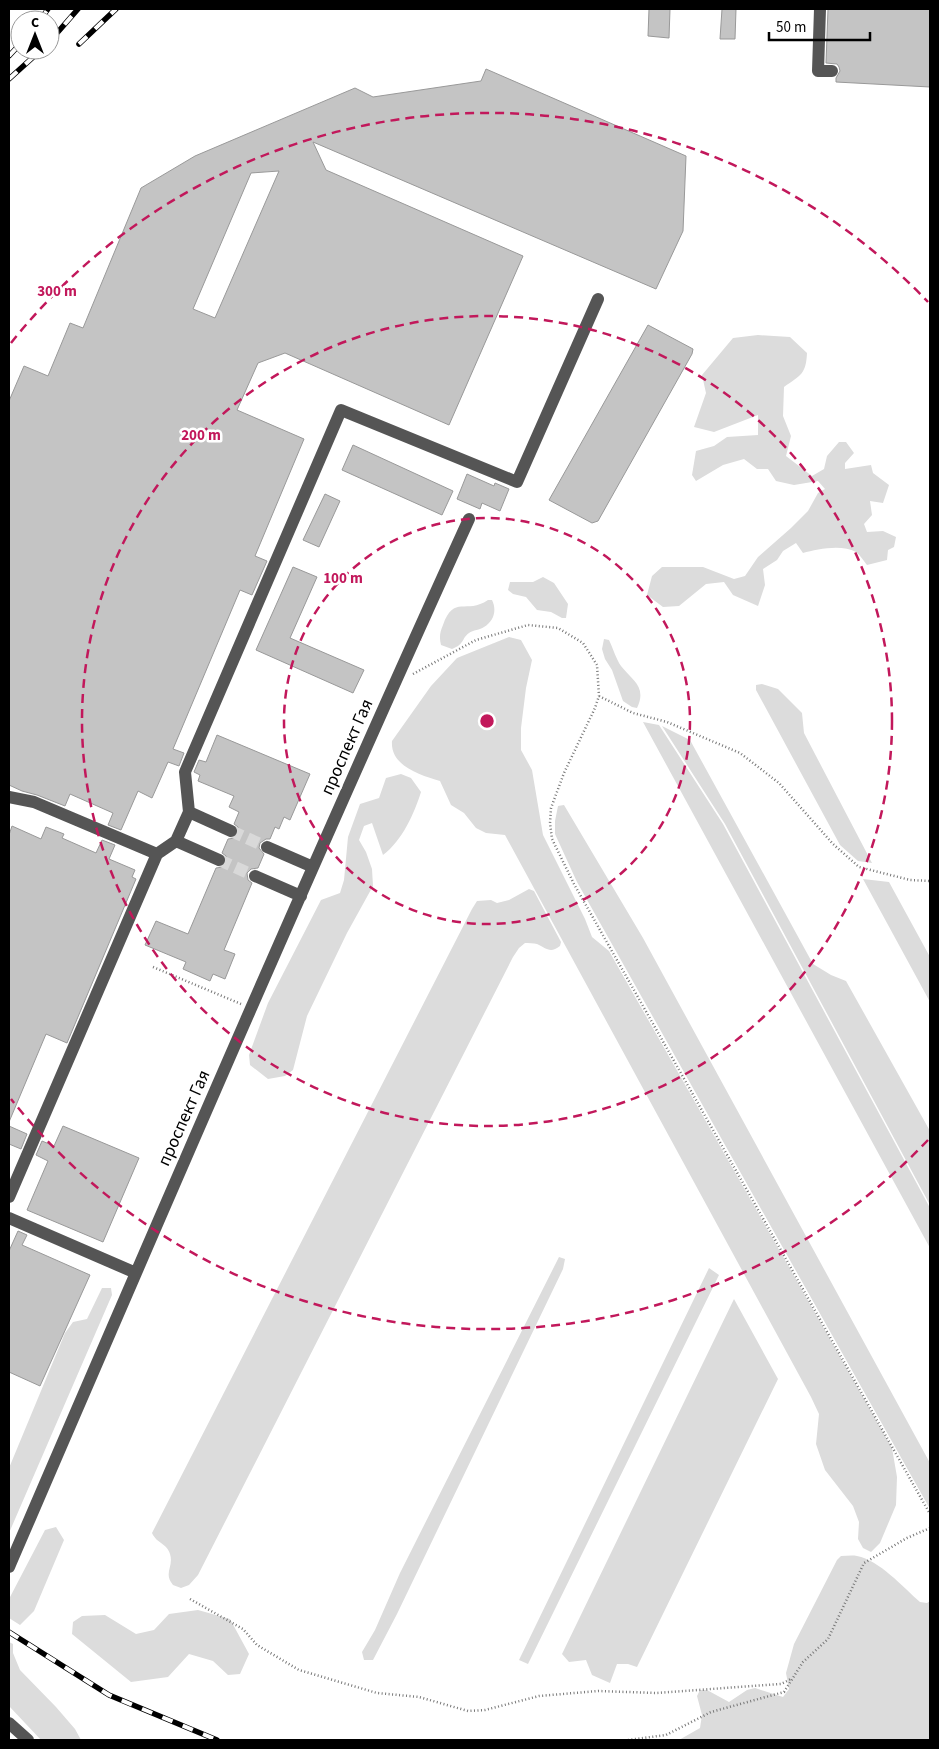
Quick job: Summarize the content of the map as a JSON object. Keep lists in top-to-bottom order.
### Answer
{
  "streets": {
    "street": ["проспект Гая"]
  },
  "scale_bar": "50 m",
  "north": "top",
  "rings": ["300 m", "200 m", "100 m"]
}
